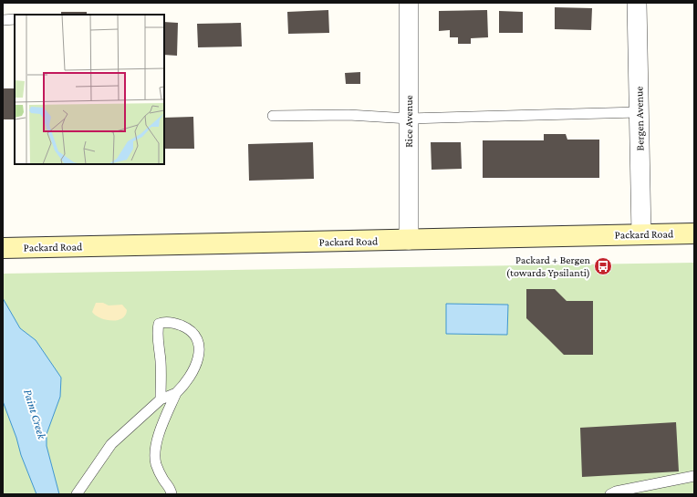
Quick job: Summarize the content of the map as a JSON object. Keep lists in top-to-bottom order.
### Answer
{
  "streets": {
    "main road": ["Packard Road"],
    "street": ["Bergen Avenue", "Rice Avenue"]
  },
  "crossings": [
    ["Bergen Avenue", "Packard Road"],
    ["Rice Avenue", "Packard Road"]
  ],
  "water": ["Paint Creek"],
  "places": {
    "bus stop": ["Packard + Bergen (towards Ypsilanti)"]
  }
}
